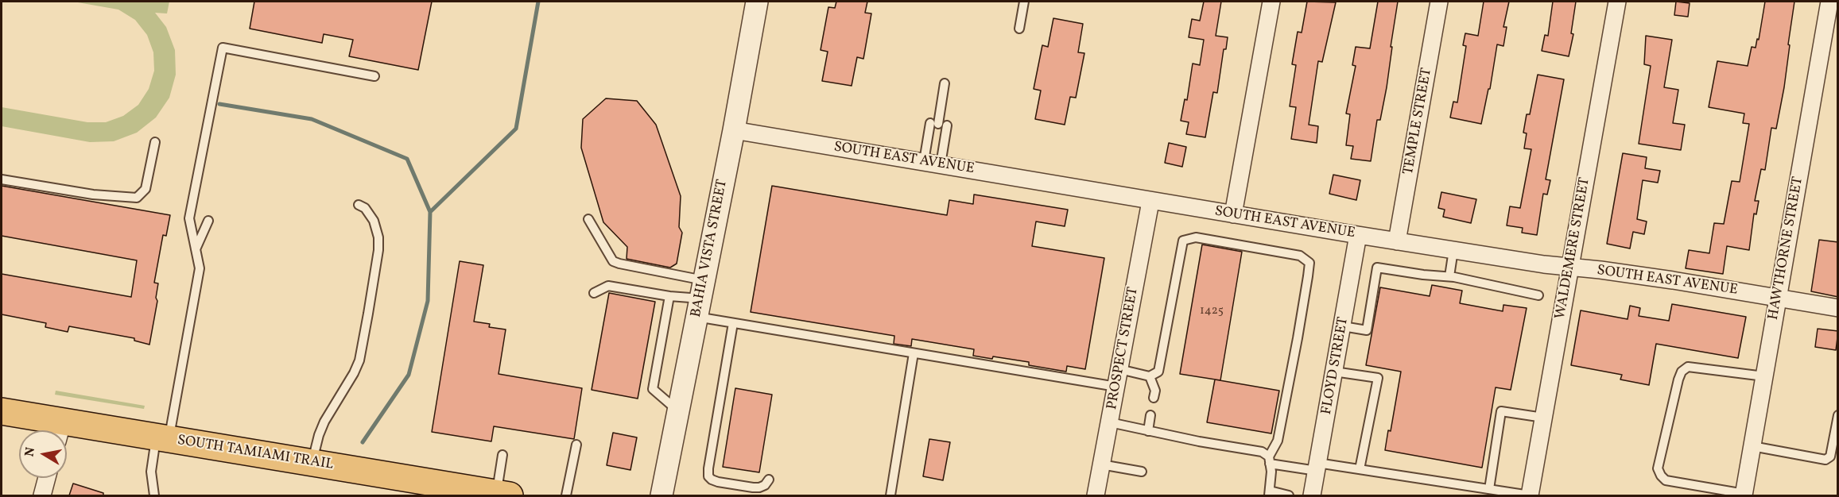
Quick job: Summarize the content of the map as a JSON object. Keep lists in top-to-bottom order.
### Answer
{
  "streets": {
    "main road": ["SOUTH TAMIAMI TRAIL"],
    "street": [
      "TEMPLE STREET",
      "SOUTH EAST AVENUE",
      "BAHIA VISTA STREET",
      "WALDEMERE STREET",
      "HAWTHORNE STREET",
      "PROSPECT STREET",
      "FLOYD STREET"
    ]
  },
  "crossings": [
    ["TEMPLE STREET", "SOUTH EAST AVENUE"],
    ["SOUTH EAST AVENUE", "BAHIA VISTA STREET"],
    ["SOUTH EAST AVENUE", "WALDEMERE STREET"],
    ["SOUTH EAST AVENUE", "HAWTHORNE STREET"],
    ["SOUTH EAST AVENUE", "PROSPECT STREET"],
    ["SOUTH EAST AVENUE", "FLOYD STREET"]
  ],
  "house_numbers": ["1425"],
  "north": "left"
}
